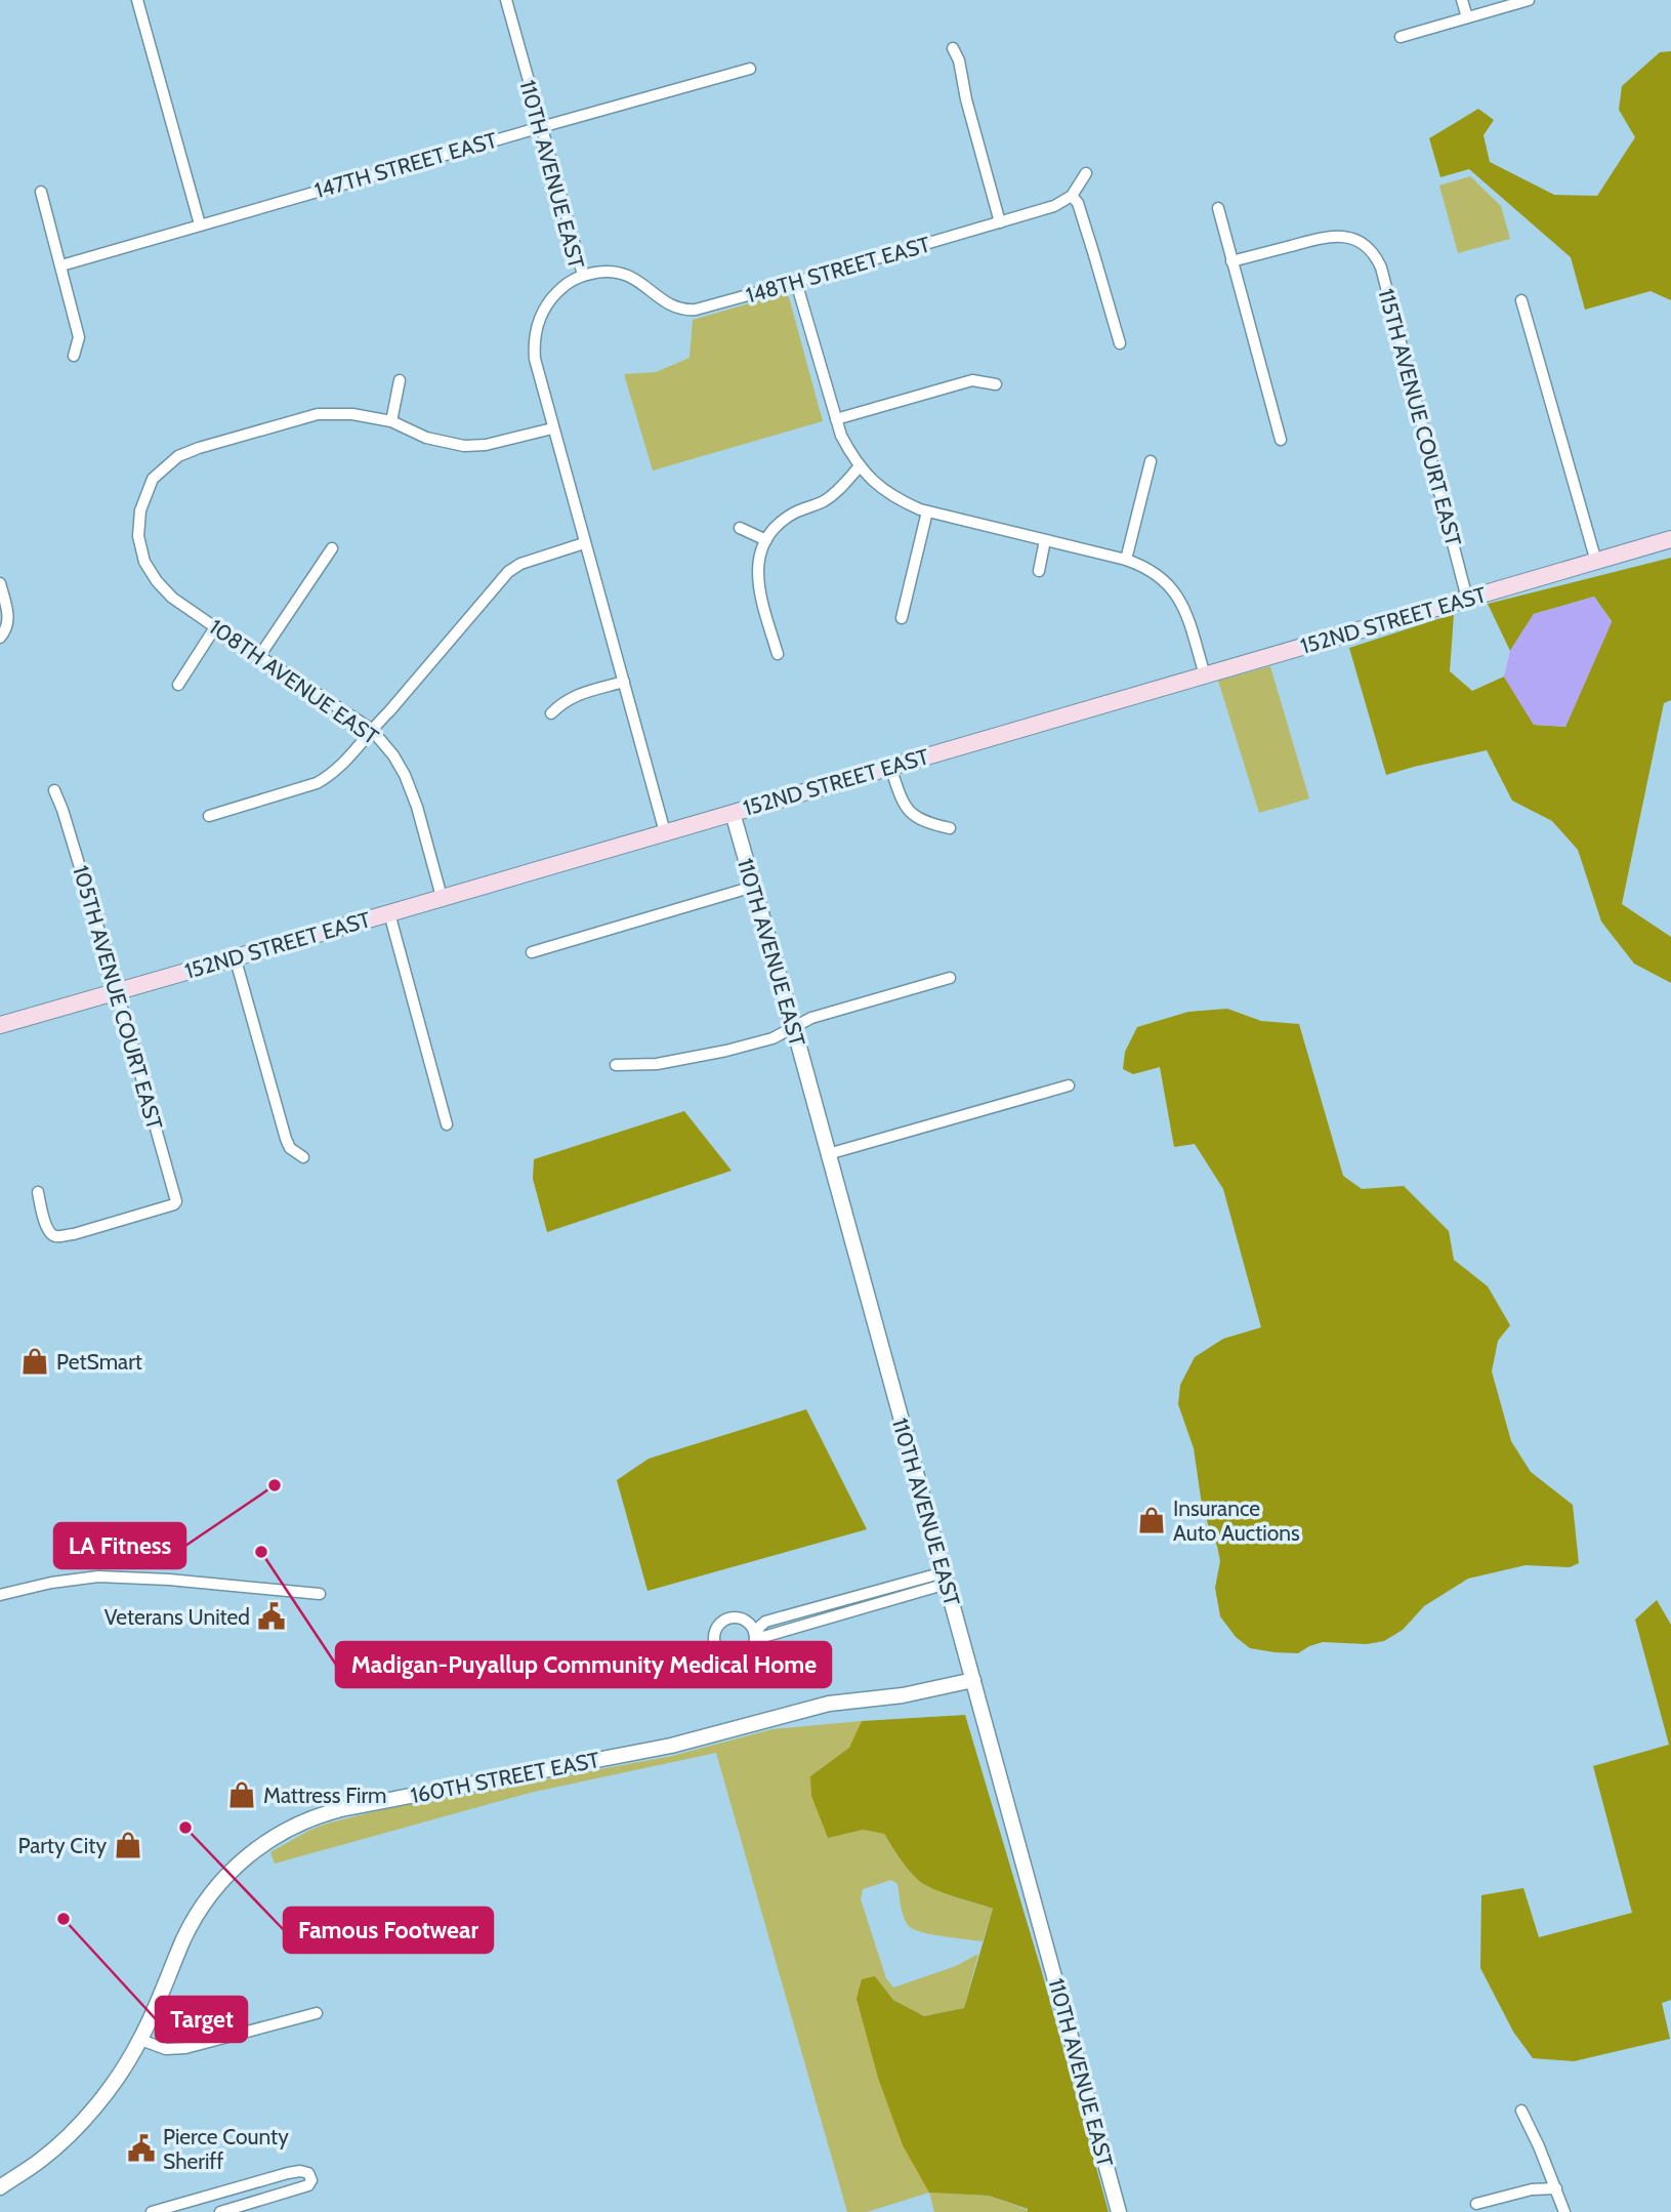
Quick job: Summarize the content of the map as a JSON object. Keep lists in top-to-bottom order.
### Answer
{
  "streets": {
    "main road": ["152ND STREET EAST"],
    "street": [
      "147TH STREET EAST",
      "110TH AVENUE EAST",
      "148TH STREET EAST",
      "115TH AVENUE COURT EAST",
      "108TH AVENUE EAST",
      "105TH AVENUE COURT EAST",
      "160TH STREET EAST"
    ]
  },
  "crossings": [
    ["147TH STREET EAST", "110TH AVENUE EAST"],
    ["110TH AVENUE EAST", "148TH STREET EAST"],
    ["110TH AVENUE EAST", "152ND STREET EAST"],
    ["110TH AVENUE EAST", "160TH STREET EAST"],
    ["115TH AVENUE COURT EAST", "152ND STREET EAST"],
    ["152ND STREET EAST", "108TH AVENUE EAST"],
    ["152ND STREET EAST", "105TH AVENUE COURT EAST"]
  ],
  "places": {
    "shop": [
      "PetSmart",
      "Insurance Auto Auctions",
      "Mattress Firm",
      "Party City"
    ],
    "other": [
      "LA Fitness",
      "Madigan-Puyallup Community Medical Home",
      "Famous Footwear",
      "Target"
    ],
    "public building": ["Veterans United", "Pierce County Sheriff"]
  }
}
